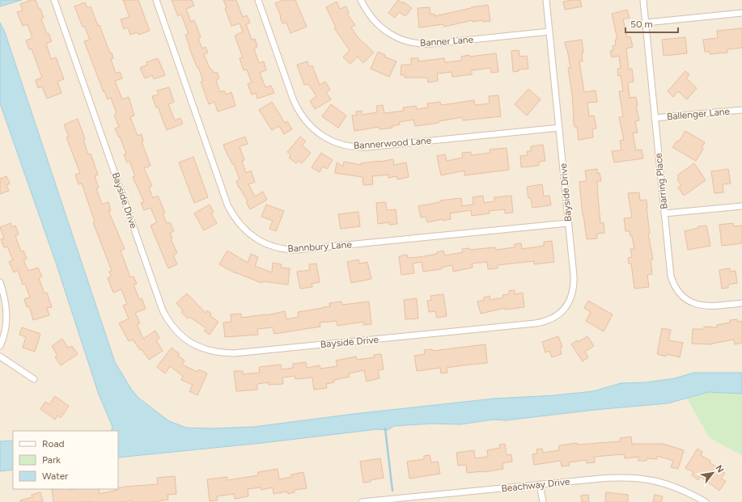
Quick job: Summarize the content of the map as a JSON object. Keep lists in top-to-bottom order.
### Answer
{
  "streets": {
    "street": [
      "Banner Lane",
      "Ballenger Lane",
      "Bannerwood Lane",
      "Barring Place",
      "Bayside Drive",
      "Bannbury Lane",
      "Beachway Drive"
    ]
  },
  "crossings": [
    ["Banner Lane", "Bayside Drive"],
    ["Ballenger Lane", "Barring Place"],
    ["Bannerwood Lane", "Bayside Drive"],
    ["Bayside Drive", "Bannbury Lane"]
  ],
  "legend": ["Road", "Park", "Water"],
  "scale_bar": "50 m",
  "north": "top right"
}
